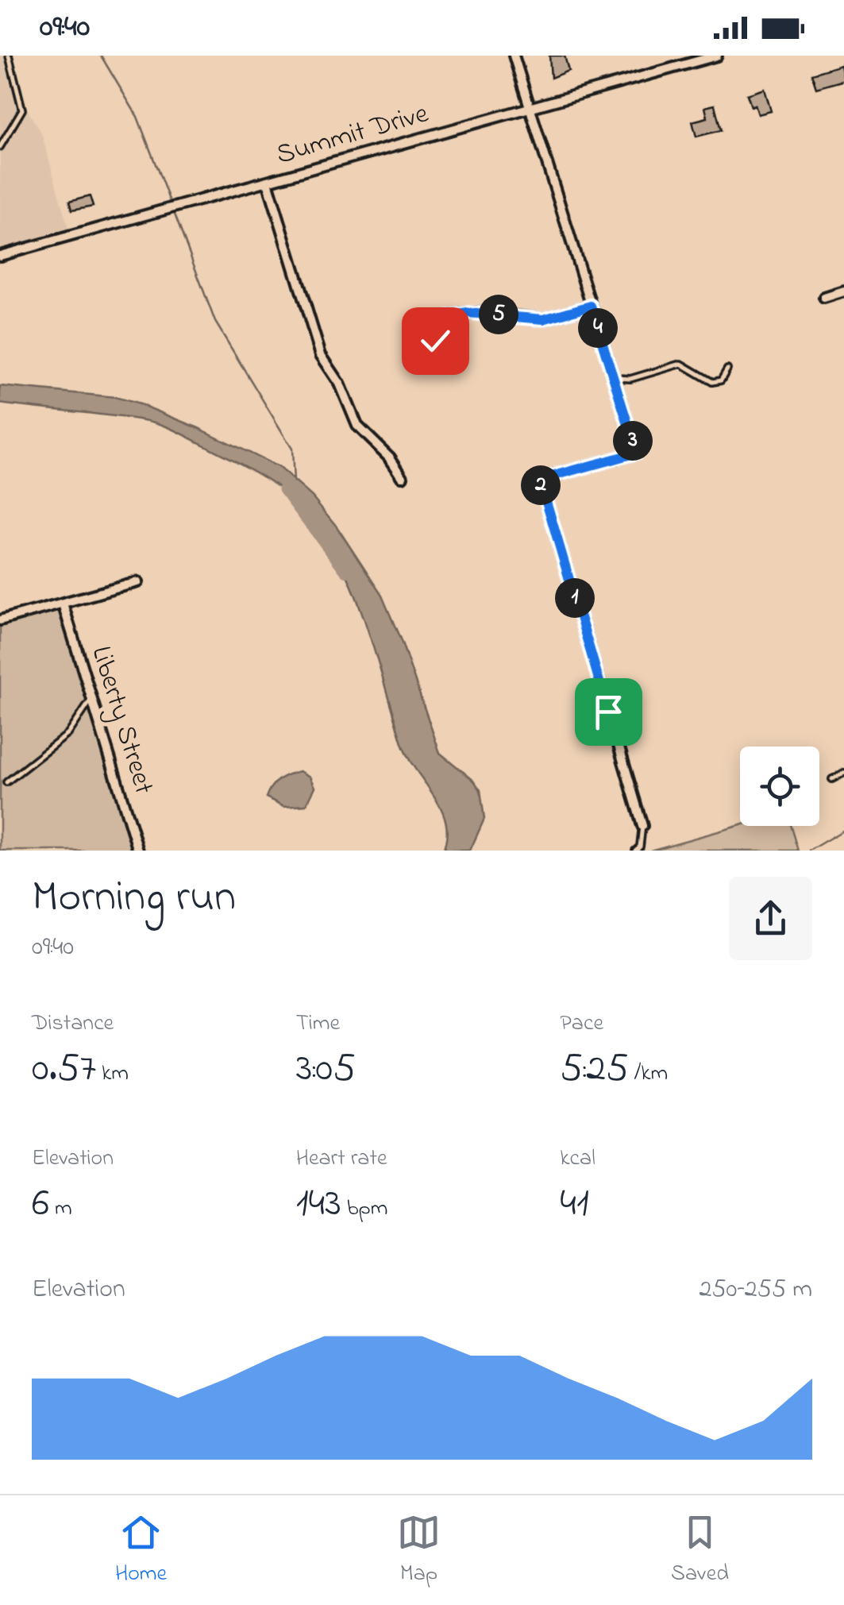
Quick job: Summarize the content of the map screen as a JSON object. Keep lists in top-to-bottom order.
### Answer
{
  "streets": {
    "street": ["Summit Drive", "Liberty Street"]
  },
  "page": {
    "status": "09:40",
    "pins": [
      "5",
      "4",
      "3",
      "2",
      "1"
    ],
    "heading": ["Morning run", "09:40"],
    "stats": [
      ["Distance", "0.57 km"],
      ["Time", "3:05"],
      ["Pace", "5:25 /km"],
      ["Elevation", "6 m"],
      ["Heart rate", "143 bpm"],
      ["kcal", "41"]
    ],
    "chart": ["Elevation", "250–255 m"],
    "tabs": ["Home", "Map", "Saved"]
  }
}
